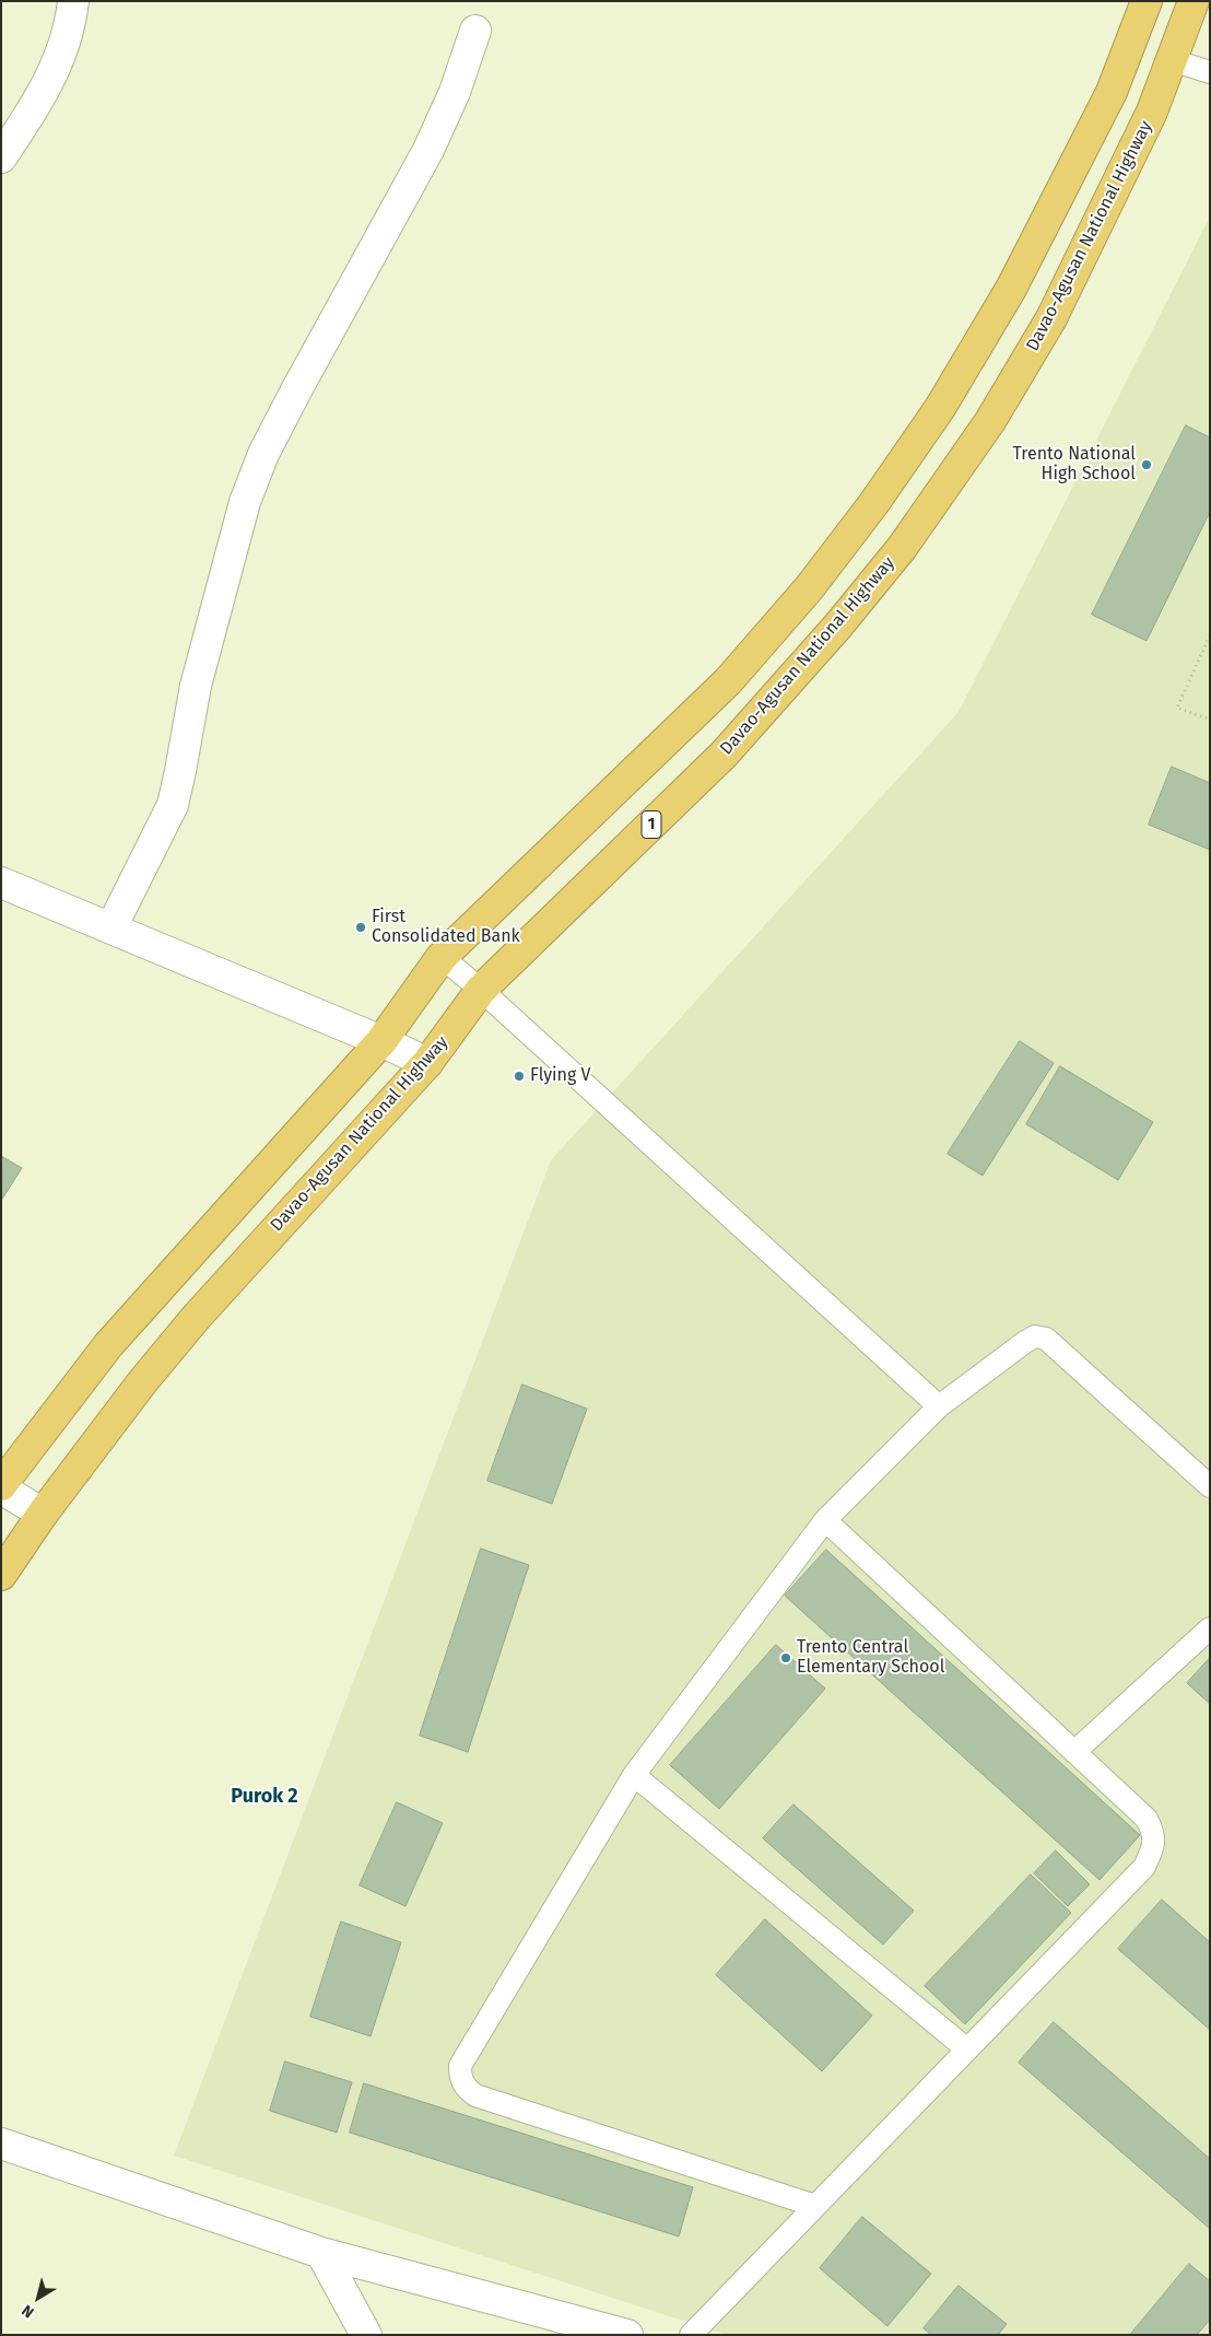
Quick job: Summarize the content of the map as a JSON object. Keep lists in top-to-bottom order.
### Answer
{
  "streets": {
    "highway": ["Davao-Agusan National Highway", "1"]
  },
  "districts": ["Purok 2"],
  "places": [
    "Trento National High School",
    "First Consolidated Bank",
    "Flying V",
    "Trento Central Elementary School"
  ],
  "north": "bottom left"
}
